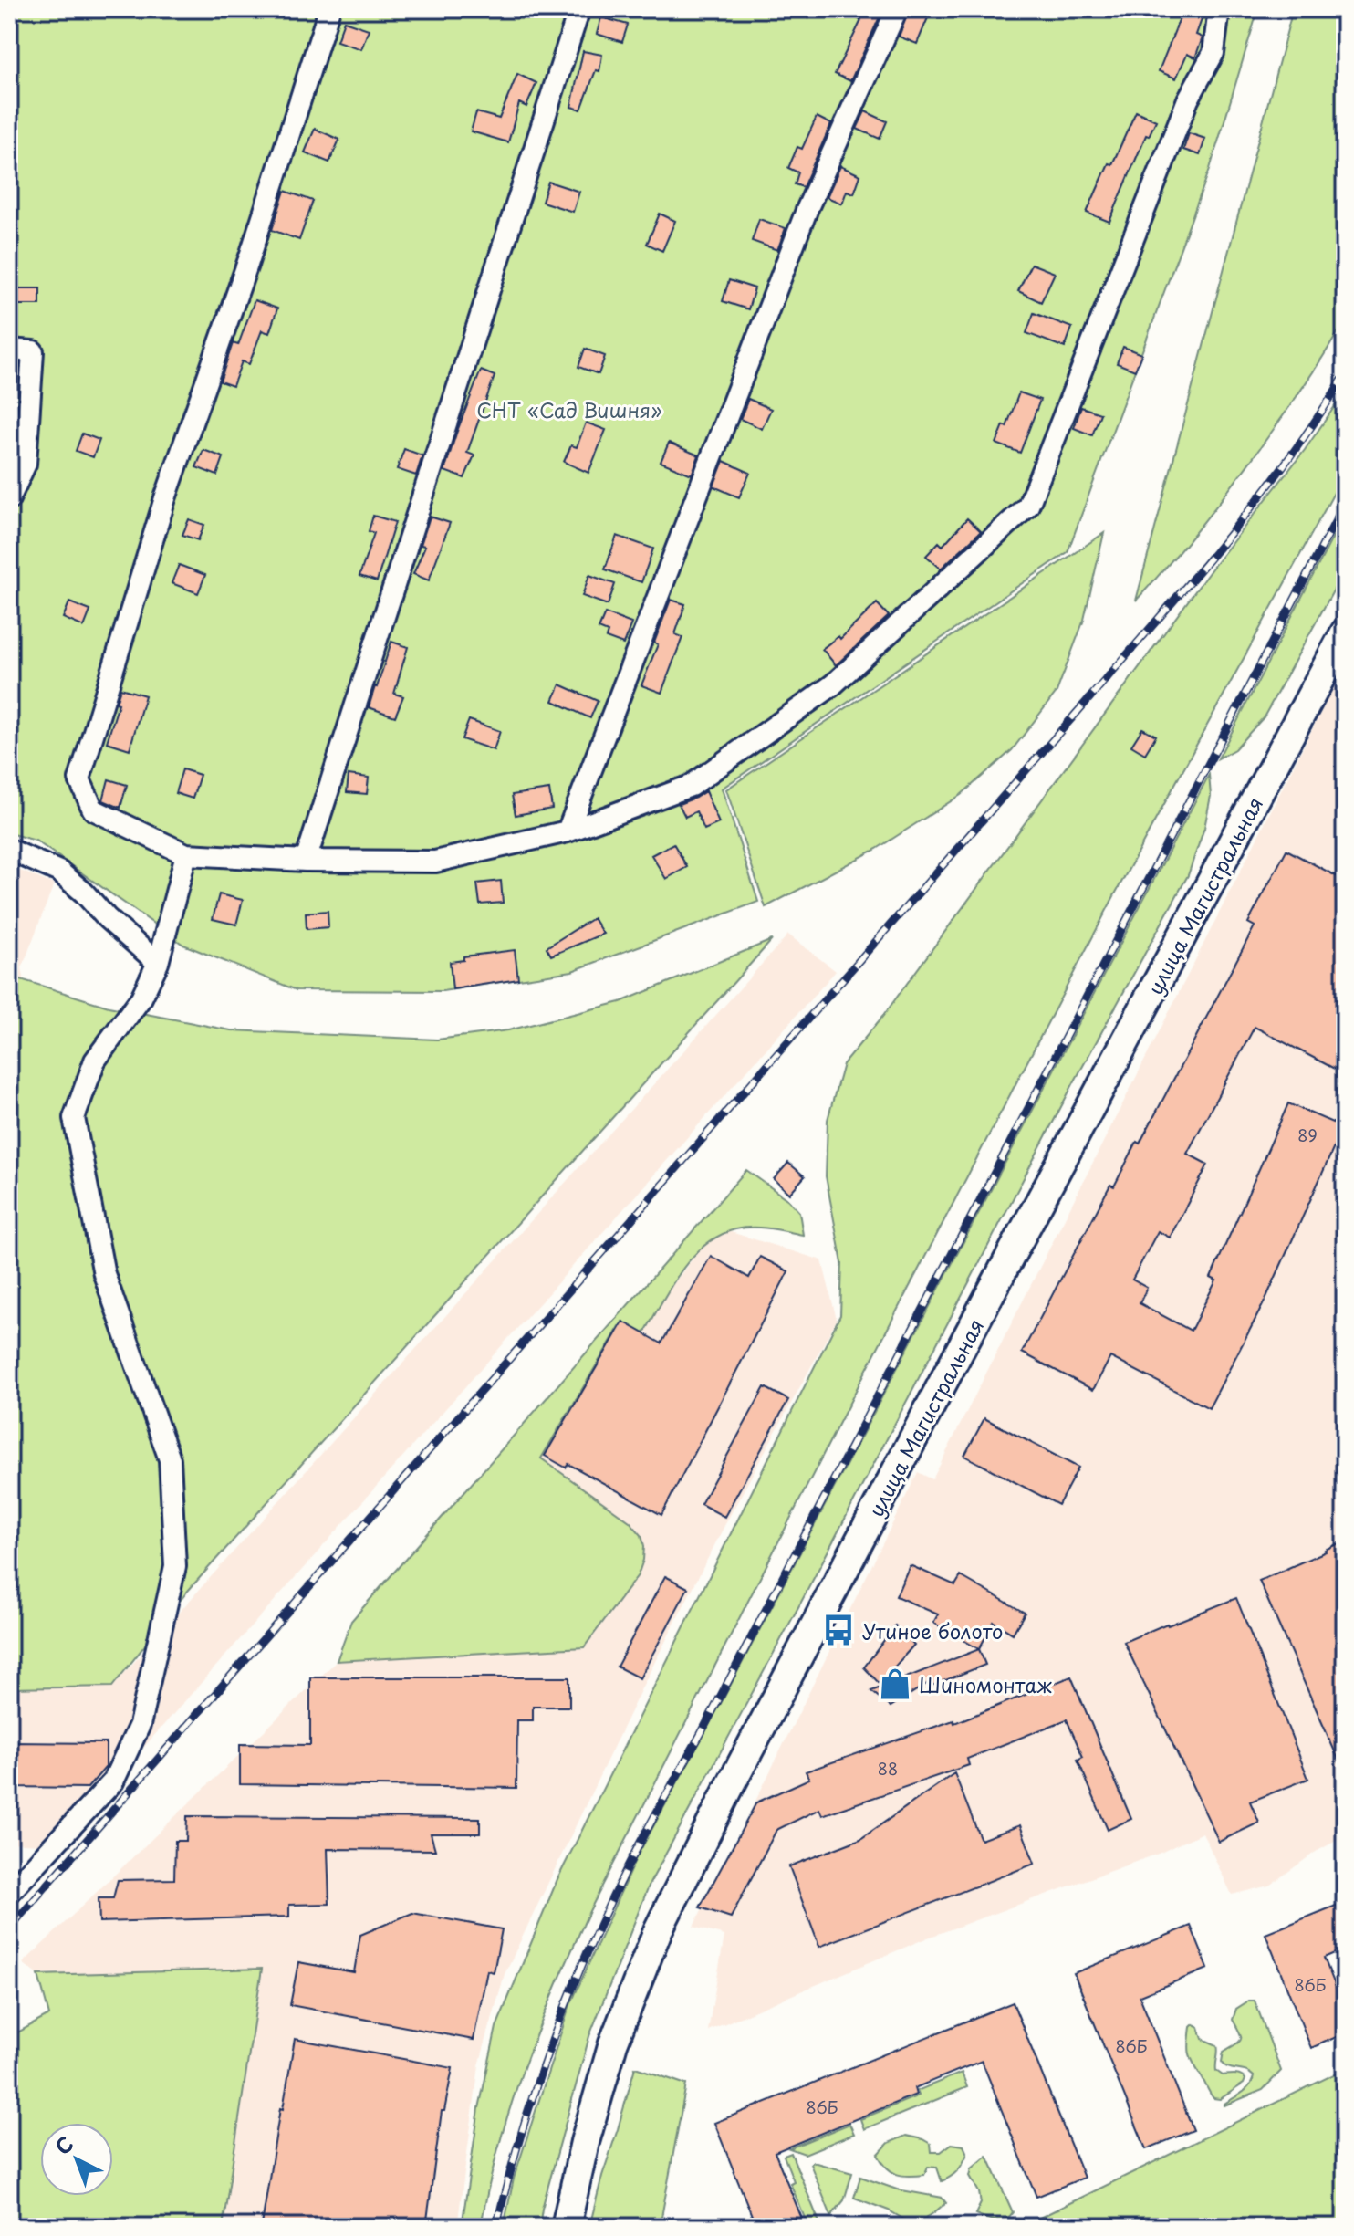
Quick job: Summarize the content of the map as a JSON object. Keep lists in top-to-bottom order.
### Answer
{
  "streets": {
    "main road": ["улица Магистральная"]
  },
  "parks": ["СНТ «Сад Вишня»"],
  "places": {
    "bus stop": ["Утиное болото"],
    "shop": ["Шиномонтаж"]
  },
  "house_numbers": [
    "89",
    "88",
    "86Б",
    "86Б",
    "86Б"
  ],
  "north": "top left"
}
